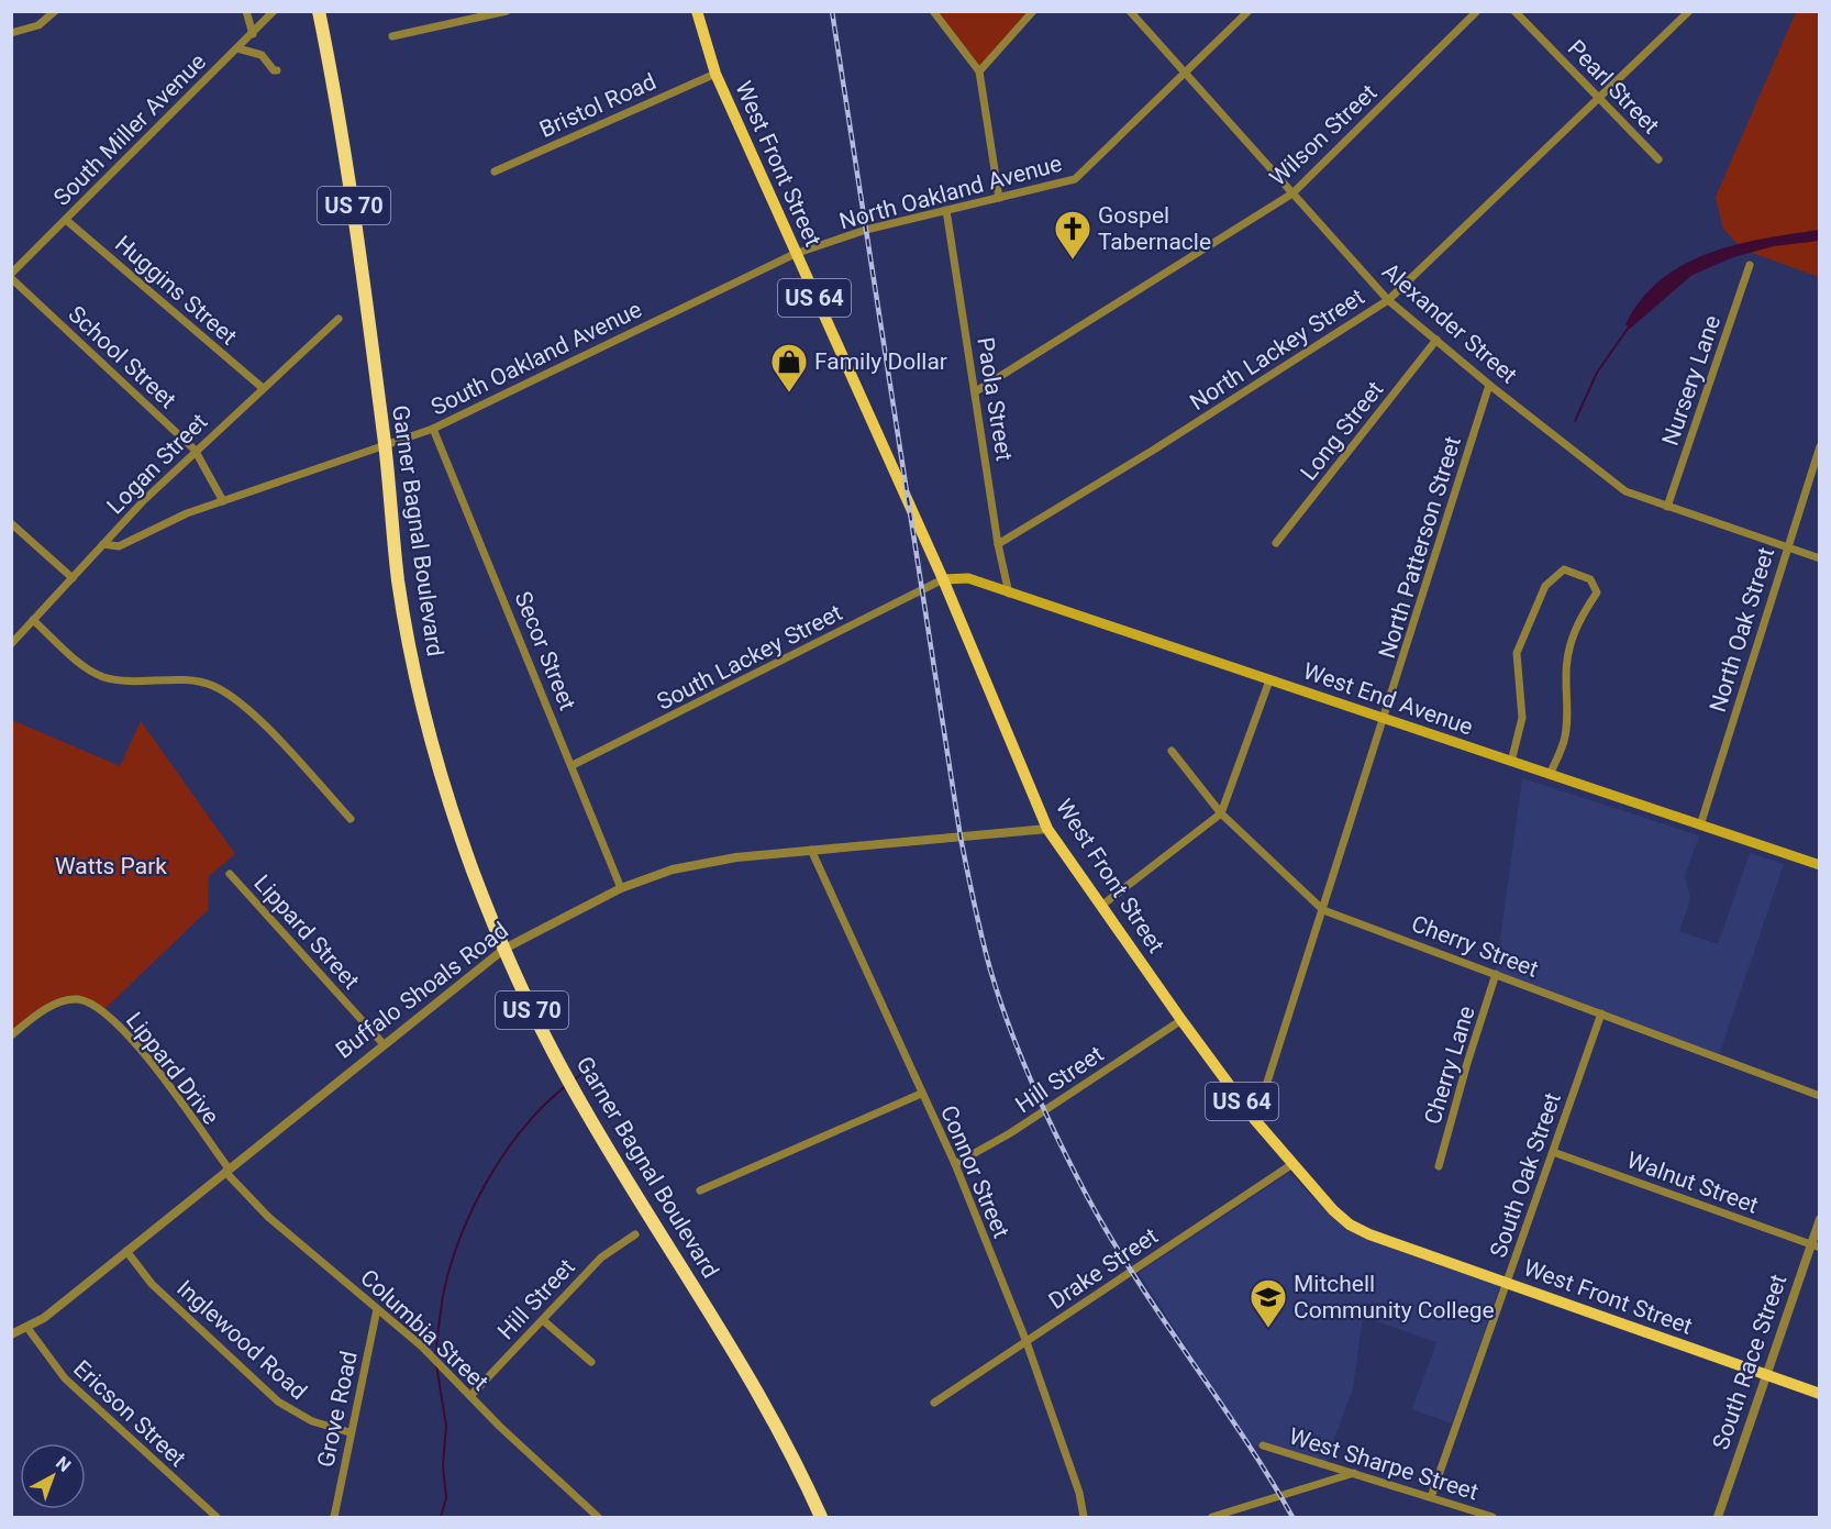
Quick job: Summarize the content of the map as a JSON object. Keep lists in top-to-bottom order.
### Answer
{
  "streets": {
    "highway": ["US 70", "Garner Bagnal Boulevard"],
    "main road": ["West Front Street", "US 64", "West End Avenue"],
    "street": [
      "Pearl Street",
      "Bristol Road",
      "South Miller Avenue",
      "Wilson Street",
      "North Oakland Avenue",
      "Huggins Street",
      "Alexander Street",
      "North Lackey Street",
      "School Street",
      "South Oakland Avenue",
      "Nursery Lane",
      "Paola Street",
      "Long Street",
      "Logan Street",
      "North Patterson Street",
      "North Oak Street",
      "Secor Street",
      "South Lackey Street",
      "Lippard Street",
      "Cherry Street",
      "Buffalo Shoals Road",
      "Cherry Lane",
      "Lippard Drive",
      "Hill Street",
      "Connor Street",
      "South Oak Street",
      "Walnut Street",
      "Drake Street",
      "Columbia Street",
      "Inglewood Road",
      "South Race Street",
      "Grove Road",
      "Ericson Street",
      "West Sharpe Street"
    ]
  },
  "crossings": [
    ["Pearl Street", "North Lackey Street"],
    ["Bristol Road", "West Front Street"],
    ["South Miller Avenue", "Huggins Street"],
    ["South Miller Avenue", "School Street"],
    ["Wilson Street", "Alexander Street"],
    ["Wilson Street", "Paola Street"],
    ["West Front Street", "North Oakland Avenue"],
    ["West Front Street", "South Oakland Avenue"],
    ["West Front Street", "North Patterson Street"],
    ["West Front Street", "South Lackey Street"],
    ["West Front Street", "West End Avenue"],
    ["West Front Street", "Buffalo Shoals Road"],
    ["West Front Street", "Hill Street"],
    ["West Front Street", "South Oak Street"],
    ["West Front Street", "Drake Street"],
    ["West Front Street", "South Race Street"],
    ["North Oakland Avenue", "Alexander Street"],
    ["North Oakland Avenue", "South Oakland Avenue"],
    ["North Oakland Avenue", "Paola Street"],
    ["Huggins Street", "Logan Street"],
    ["Alexander Street", "North Lackey Street"],
    ["Alexander Street", "Nursery Lane"],
    ["Alexander Street", "Long Street"],
    ["Alexander Street", "North Patterson Street"],
    ["Alexander Street", "North Oak Street"],
    ["North Lackey Street", "Paola Street"],
    ["School Street", "South Oakland Avenue"],
    ["School Street", "Logan Street"],
    ["South Oakland Avenue", "Logan Street"],
    ["South Oakland Avenue", "Garner Bagnal Boulevard"],
    ["South Oakland Avenue", "Secor Street"],
    ["Paola Street", "West End Avenue"],
    ["Garner Bagnal Boulevard", "Buffalo Shoals Road"],
    ["North Patterson Street", "West End Avenue"],
    ["North Patterson Street", "Cherry Street"],
    ["North Oak Street", "West End Avenue"],
    ["Secor Street", "South Lackey Street"],
    ["Secor Street", "Buffalo Shoals Road"],
    ["South Lackey Street", "West End Avenue"],
    ["Lippard Street", "Buffalo Shoals Road"],
    ["Cherry Street", "Cherry Lane"],
    ["Cherry Street", "South Oak Street"],
    ["Buffalo Shoals Road", "Lippard Drive"],
    ["Buffalo Shoals Road", "Connor Street"],
    ["Buffalo Shoals Road", "Columbia Street"],
    ["Buffalo Shoals Road", "Inglewood Road"],
    ["Buffalo Shoals Road", "Ericson Street"],
    ["Lippard Drive", "Columbia Street"],
    ["Hill Street", "Connor Street"],
    ["Hill Street", "Columbia Street"],
    ["Connor Street", "Drake Street"],
    ["South Oak Street", "Walnut Street"],
    ["South Oak Street", "West Sharpe Street"],
    ["Walnut Street", "South Race Street"],
    ["Columbia Street", "Grove Road"],
    ["Inglewood Road", "Grove Road"]
  ],
  "parks": ["Watts Park"],
  "places": {
    "church": ["Gospel Tabernacle"],
    "shop": ["Family Dollar"],
    "school or university": ["Mitchell Community College"]
  },
  "north": "top right"
}
